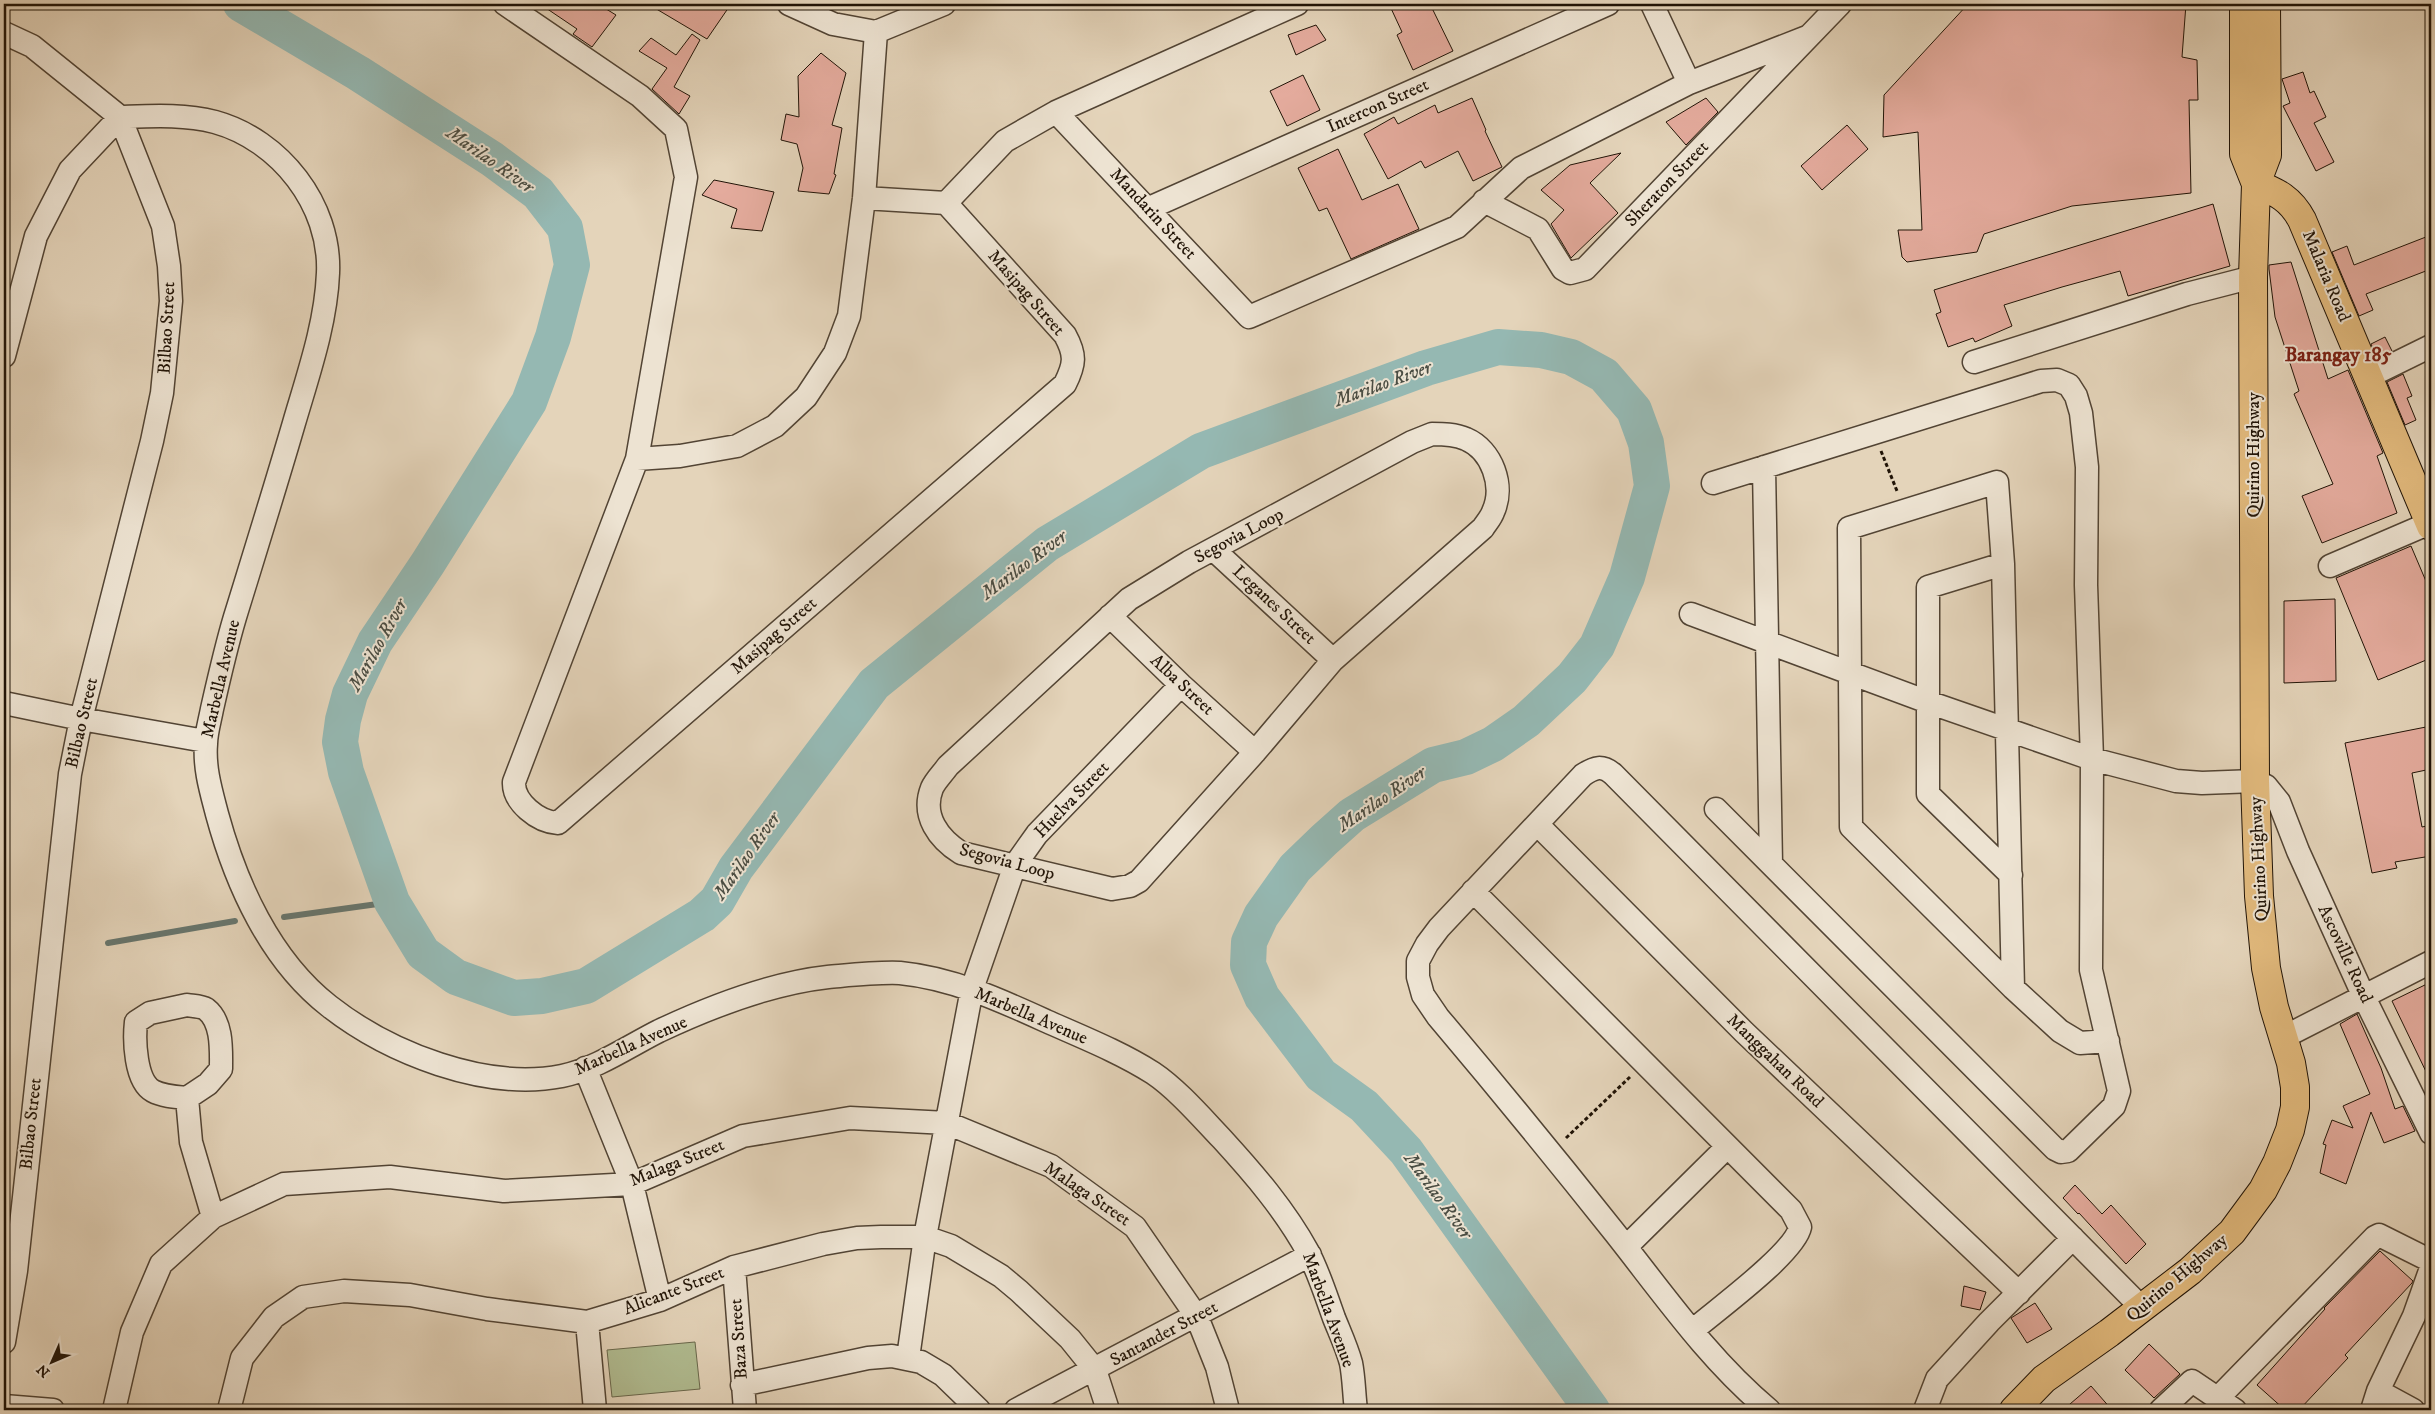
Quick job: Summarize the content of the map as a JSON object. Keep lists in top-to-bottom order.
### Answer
{
  "streets": {
    "main road": ["Malaria Road", "Quirino Highway"],
    "street": [
      "Intercon Street",
      "Sheraton Street",
      "Mandarin Street",
      "Masipag Street",
      "Bilbao Street",
      "Segovia Loop",
      "Leganes Street",
      "Marbella Avenue",
      "Alba Street",
      "Huelva Street",
      "Ascoville Road",
      "Manggahan Road",
      "Malaga Street",
      "Alicante Street",
      "Santander Street",
      "Baza Street"
    ]
  },
  "crossings": [
    ["Intercon Street", "Mandarin Street"],
    ["Sheraton Street", "Mandarin Street"],
    ["Malaria Road", "Quirino Highway"],
    ["Bilbao Street", "Marbella Avenue"],
    ["Quirino Highway", "Ascoville Road"],
    ["Segovia Loop", "Leganes Street"],
    ["Segovia Loop", "Alba Street"],
    ["Segovia Loop", "Huelva Street"],
    ["Marbella Avenue", "Huelva Street"],
    ["Marbella Avenue", "Santander Street"],
    ["Alba Street", "Huelva Street"],
    ["Huelva Street", "Malaga Street"],
    ["Huelva Street", "Alicante Street"],
    ["Malaga Street", "Santander Street"],
    ["Alicante Street", "Santander Street"],
    ["Alicante Street", "Baza Street"]
  ],
  "districts": ["Barangay 185"],
  "water": ["Marilao River"],
  "north": "bottom left"
}
